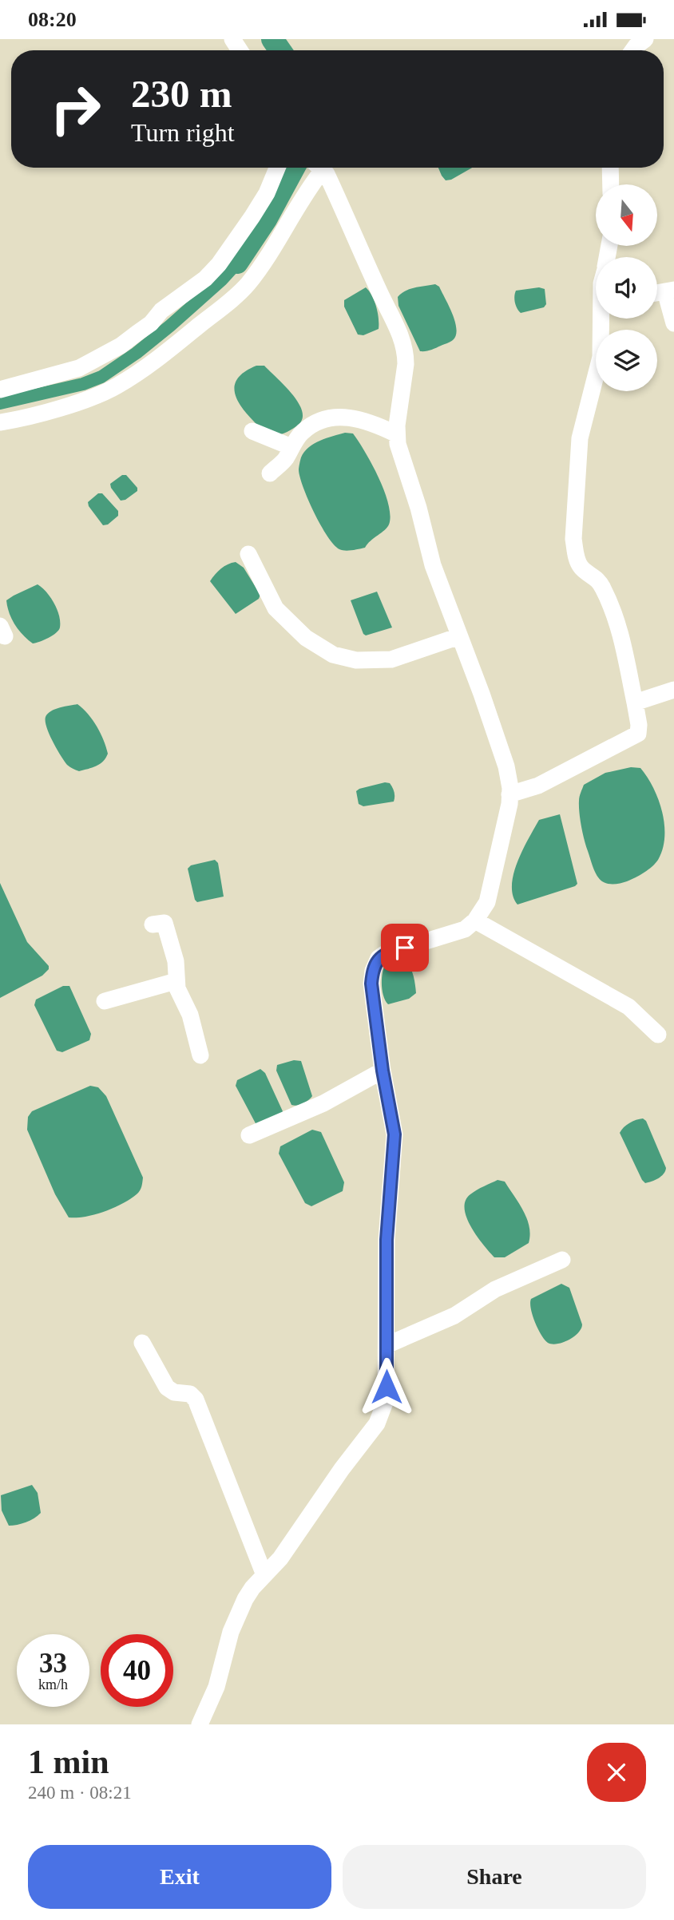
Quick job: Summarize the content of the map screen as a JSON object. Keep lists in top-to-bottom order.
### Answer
{
  "north": "bottom",
  "page": {
    "status": "08:20",
    "turn": ["230 m", "Turn right"],
    "speed": "33 km/h",
    "limit": "40",
    "heading": ["1 min", "240 m · 08:21"],
    "buttons": ["Exit", "Share"]
  }
}
